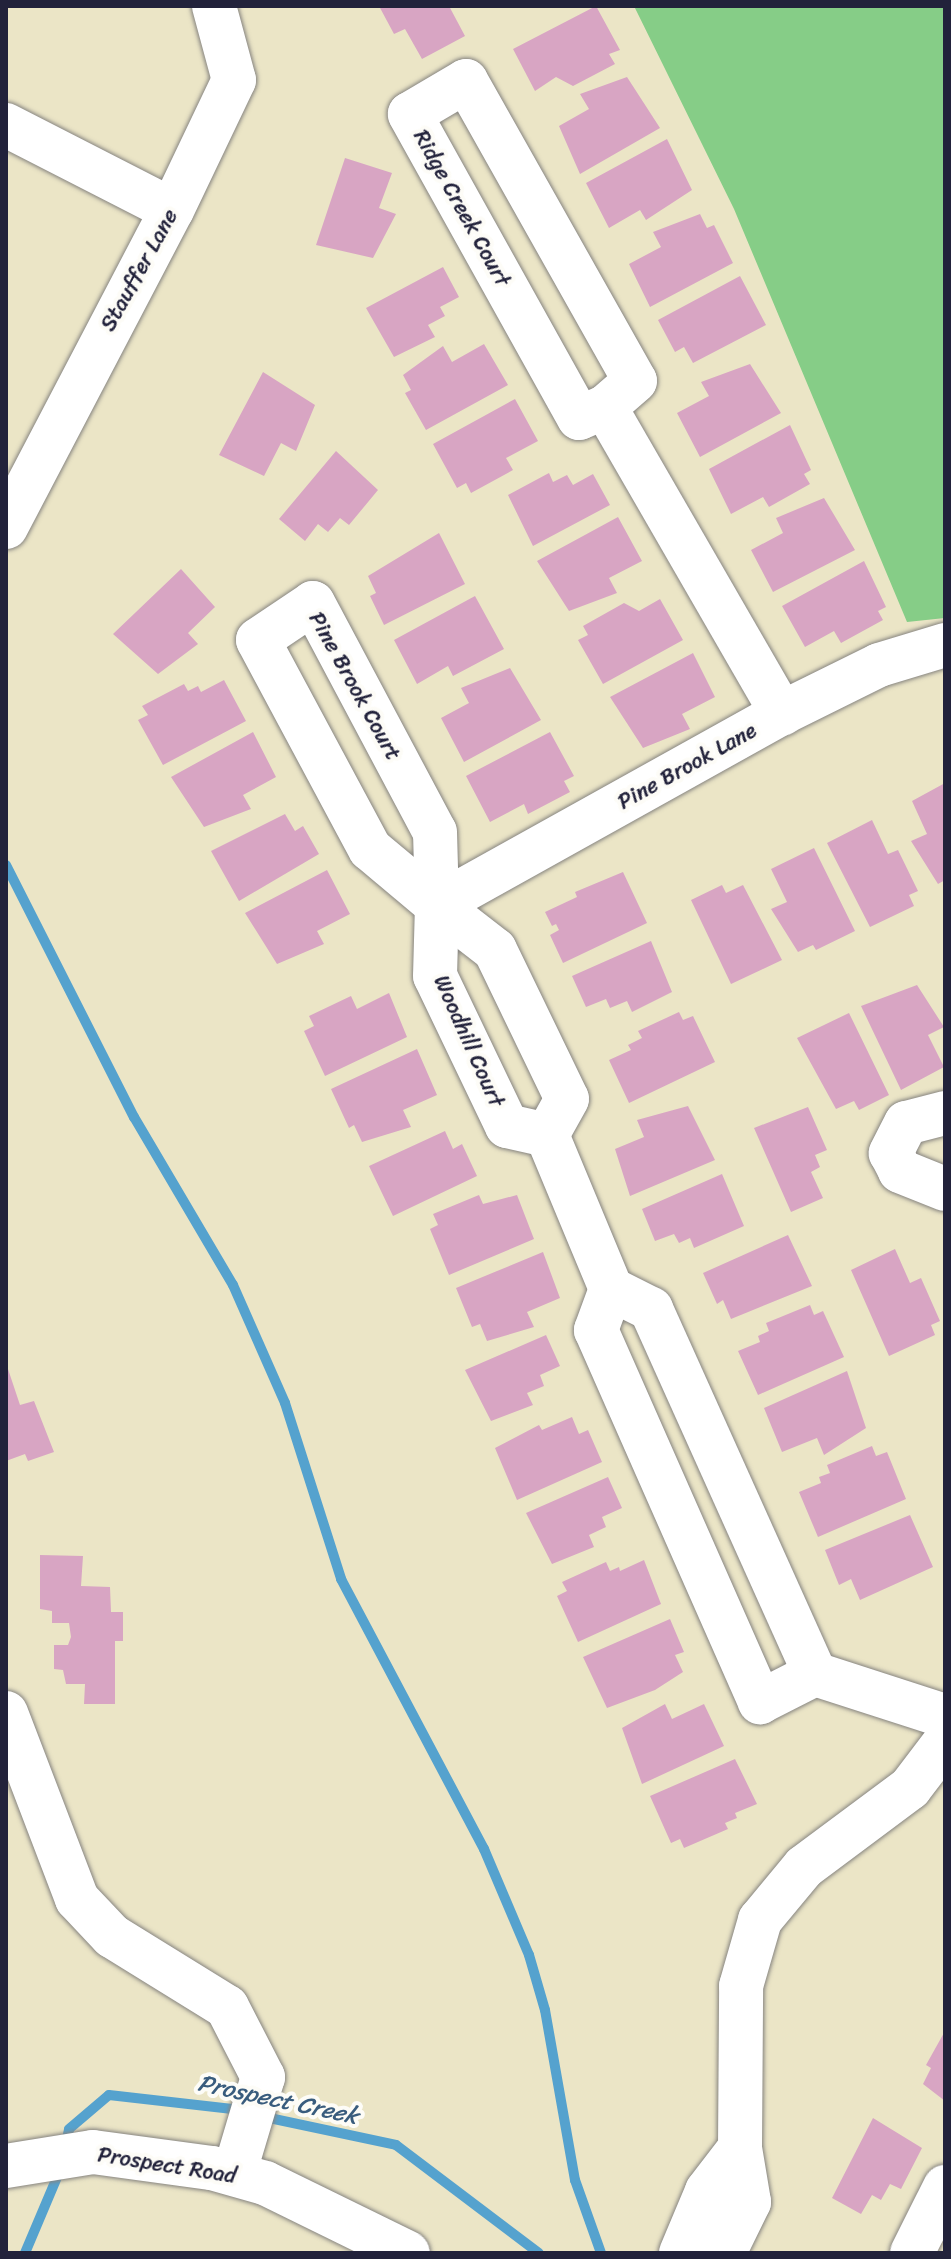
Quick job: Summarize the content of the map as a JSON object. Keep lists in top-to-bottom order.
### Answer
{
  "streets": {
    "street": [
      "Ridge Creek Court",
      "Stauffer Lane",
      "Pine Brook Court",
      "Pine Brook Lane",
      "Woodhill Court",
      "Prospect Road"
    ]
  },
  "crossings": [
    ["Pine Brook Court", "Pine Brook Lane"],
    ["Pine Brook Court", "Woodhill Court"],
    ["Pine Brook Lane", "Woodhill Court"]
  ],
  "water": ["Prospect Creek"]
}
